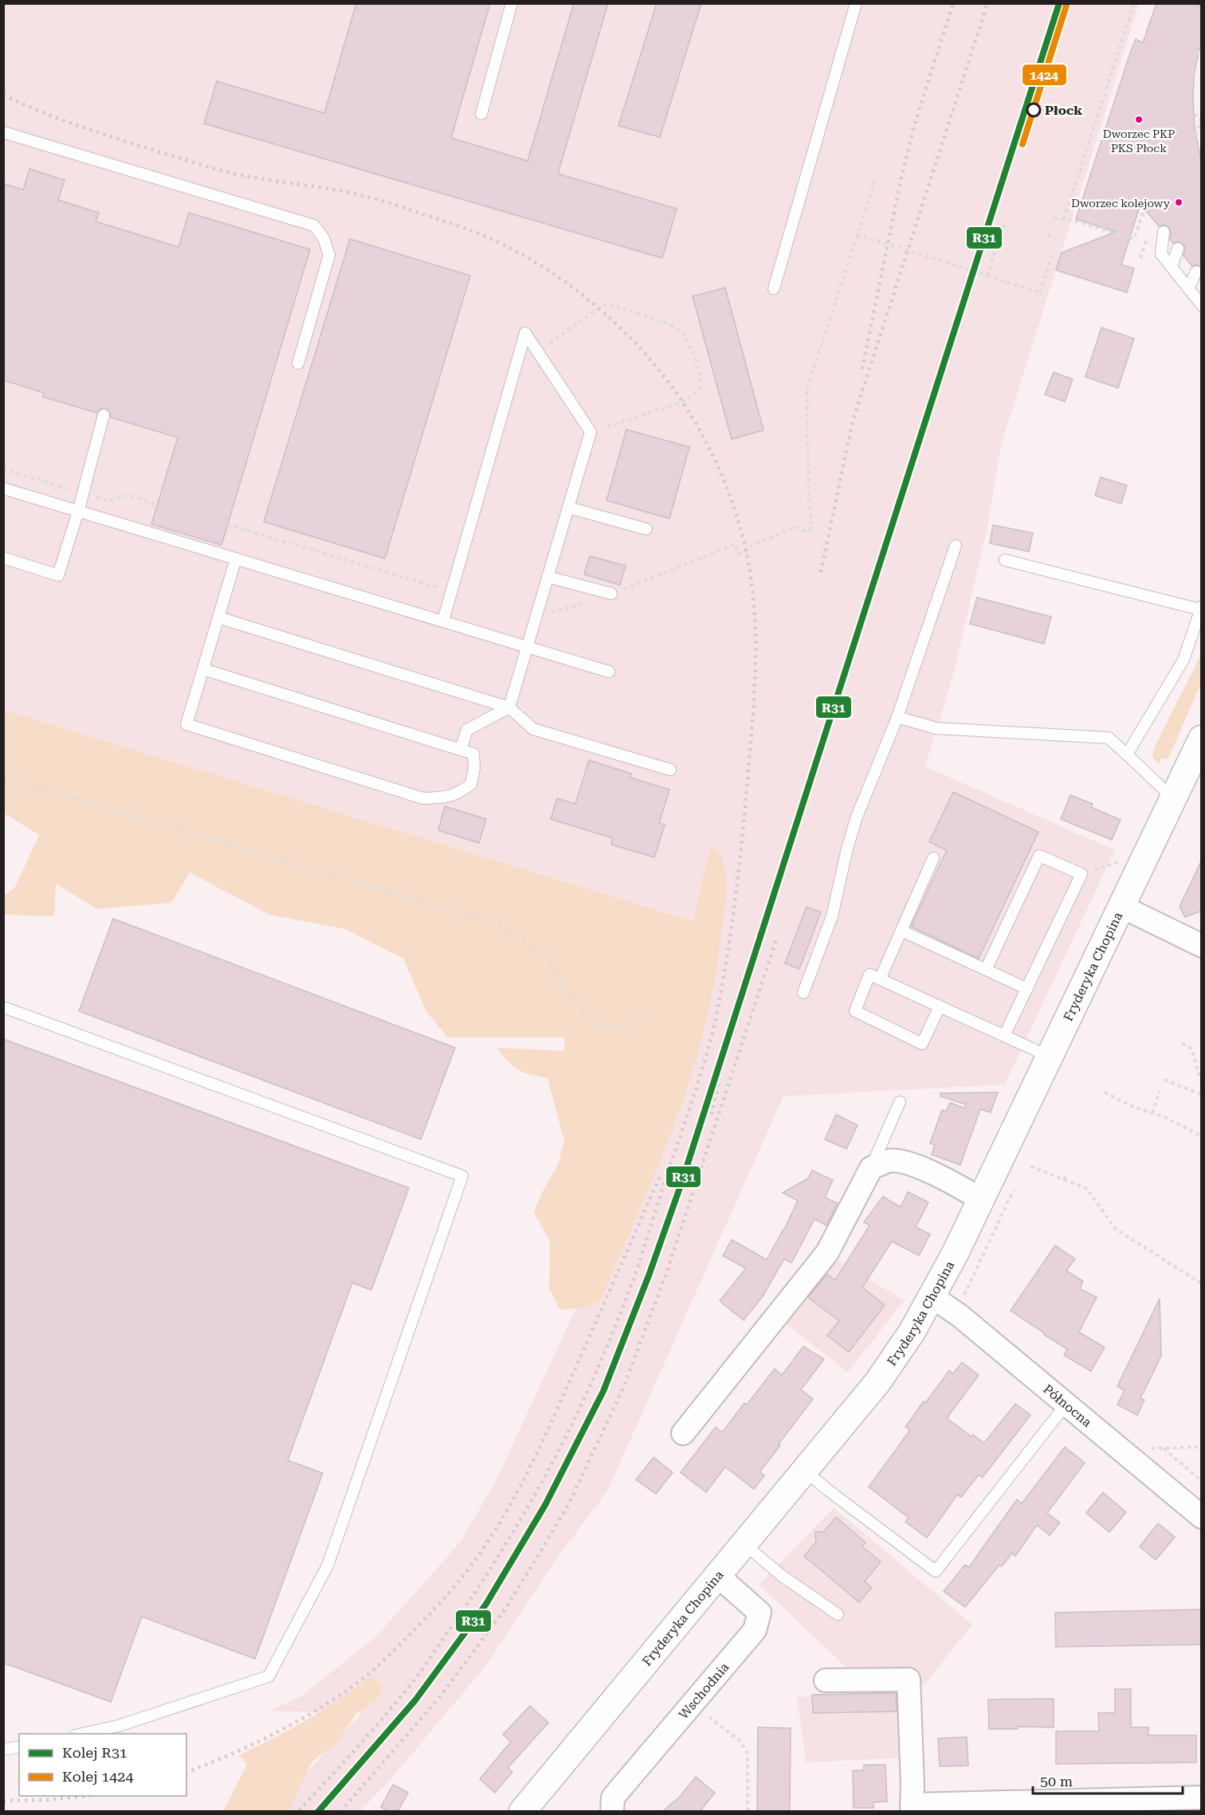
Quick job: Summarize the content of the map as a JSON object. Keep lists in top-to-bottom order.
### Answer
{
  "streets": {
    "street": ["Fryderyka Chopina", "Północna", "Wschodnia"]
  },
  "crossings": [
    ["Fryderyka Chopina", "Północna"],
    ["Fryderyka Chopina", "Wschodnia"]
  ],
  "places": ["Płock", "Dworzec PKP PKS Płock", "Dworzec kolejowy"],
  "lines": ["rail line R31", "rail line 1424"],
  "legend": ["Kolej R31", "Kolej 1424"],
  "scale_bar": "50 m"
}
